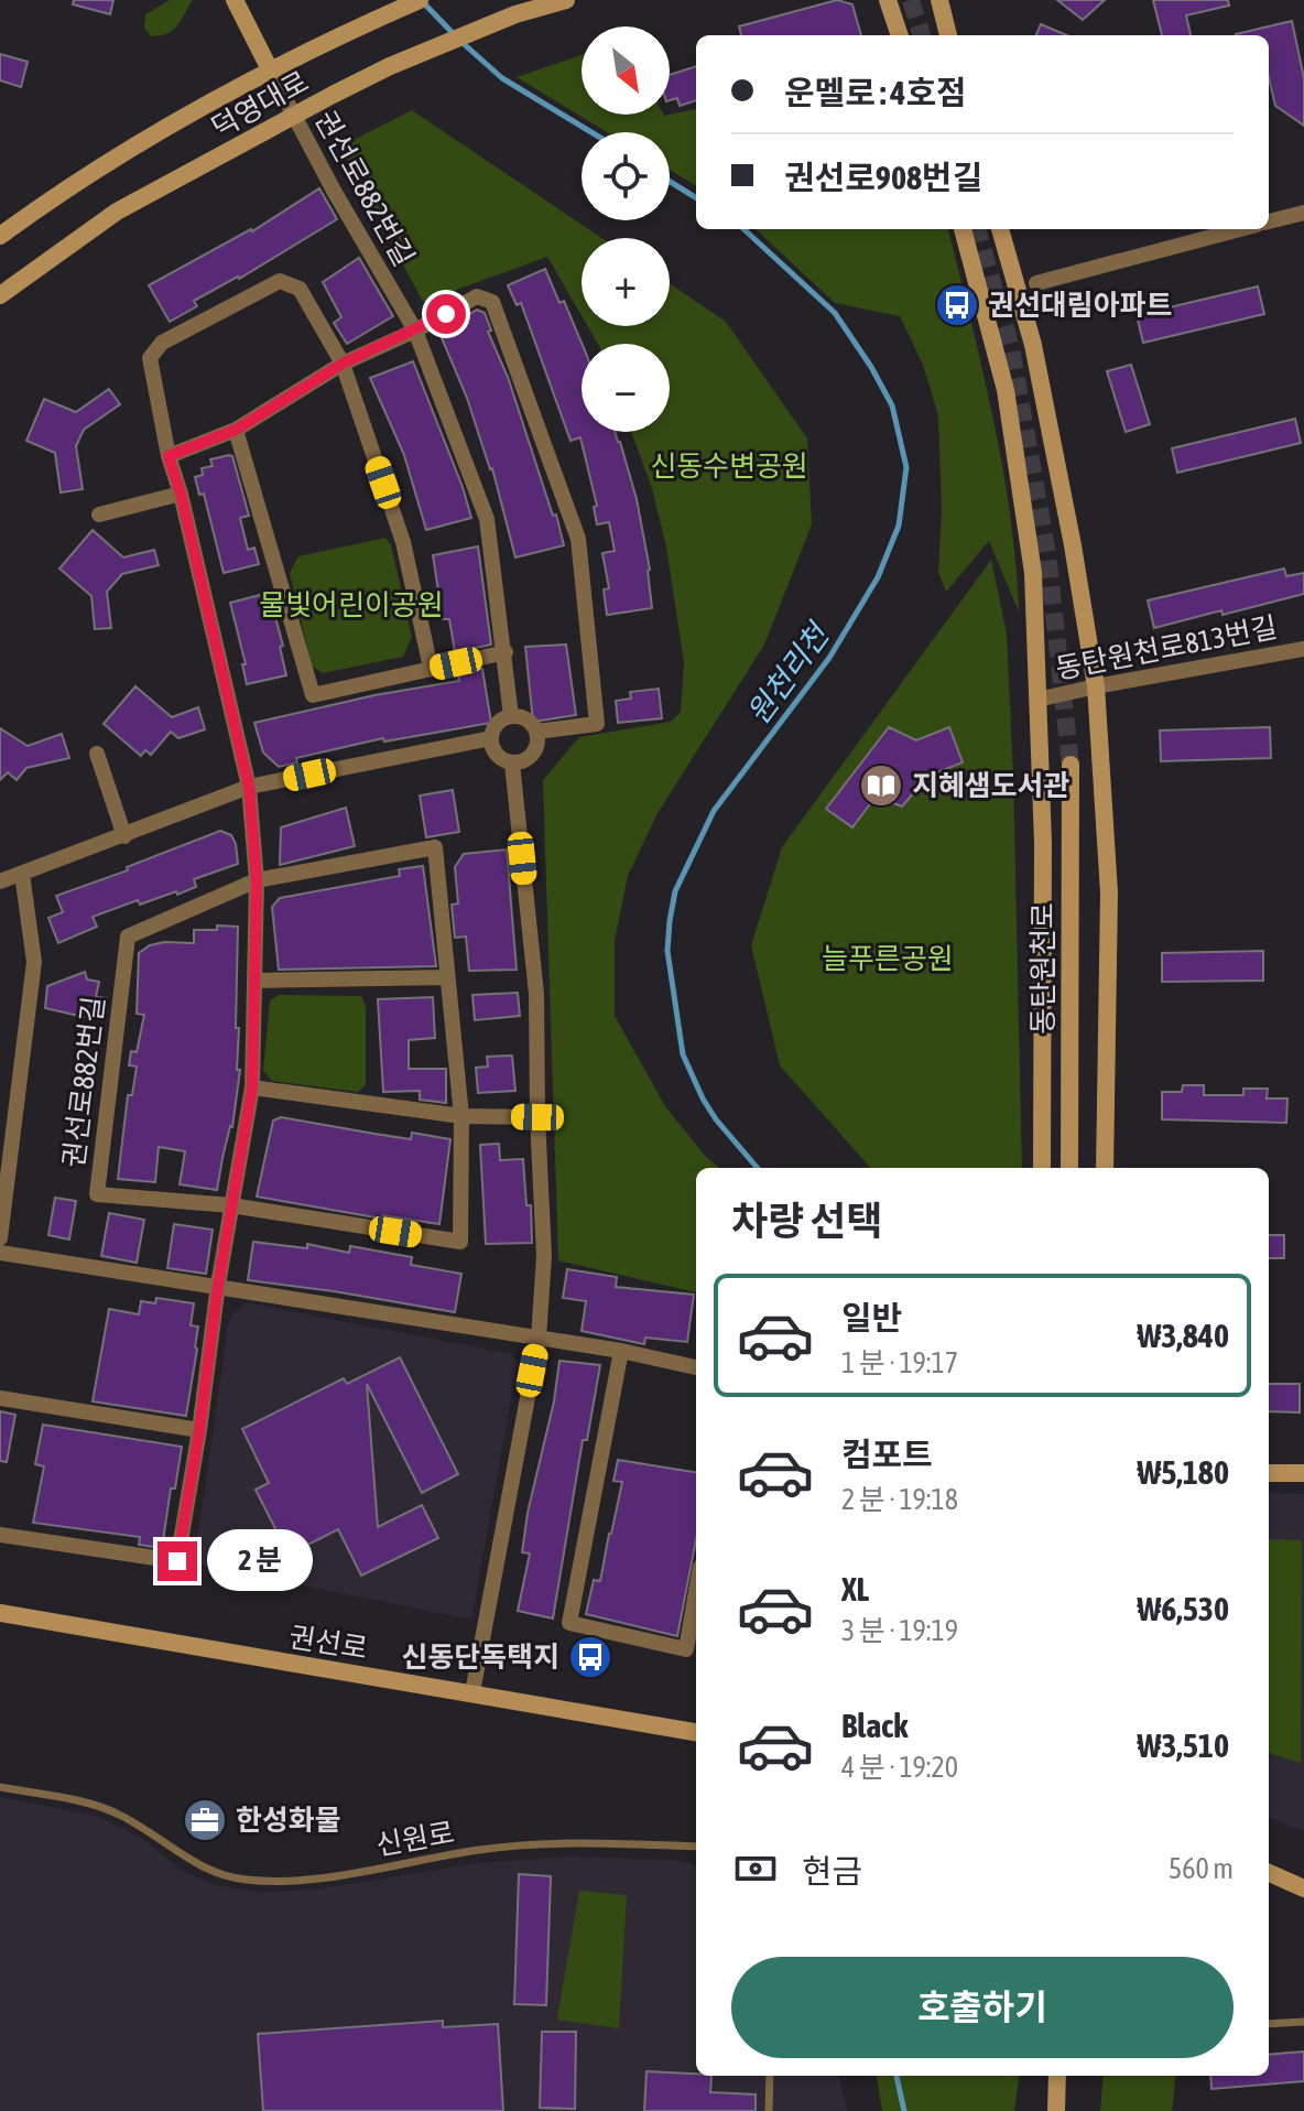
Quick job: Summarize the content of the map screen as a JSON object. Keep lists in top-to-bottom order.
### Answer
{
  "streets": {
    "main road": ["덕영대로", "동탄원천로", "권선로"],
    "street": ["권선로882번길", "동탄원천로813번길"],
    "lane": ["신원로"]
  },
  "crossings": [
    ["덕영대로", "권선로882번길"]
  ],
  "water": ["원천리천"],
  "parks": ["신동수변공원", "물빛어린이공원", "늘푸른공원"],
  "places": {
    "bus stop": ["권선대림아파트", "신동단독택지"],
    "library": ["지혜샘도서관"],
    "office": ["한성화물"]
  },
  "north": "bottom right",
  "page": {
    "map_buttons": ["+", "−"],
    "banner": ["운멜로 : 4호점", "권선로908번길"],
    "heading": "차량 선택",
    "list": [
      {
        "name": "일반",
        "note": "1 분 · 19:17",
        "value": "₩3,840"
      },
      {
        "name": "컴포트",
        "note": "2 분 · 19:18",
        "value": "₩5,180"
      },
      {
        "name": "XL",
        "note": "3 분 · 19:19",
        "value": "₩6,530"
      },
      {
        "name": "Black",
        "note": "4 분 · 19:20",
        "value": "₩3,510"
      }
    ],
    "bubble": "2 분",
    "pay": ["현금", "560 m"],
    "buttons": "호출하기"
  }
}
